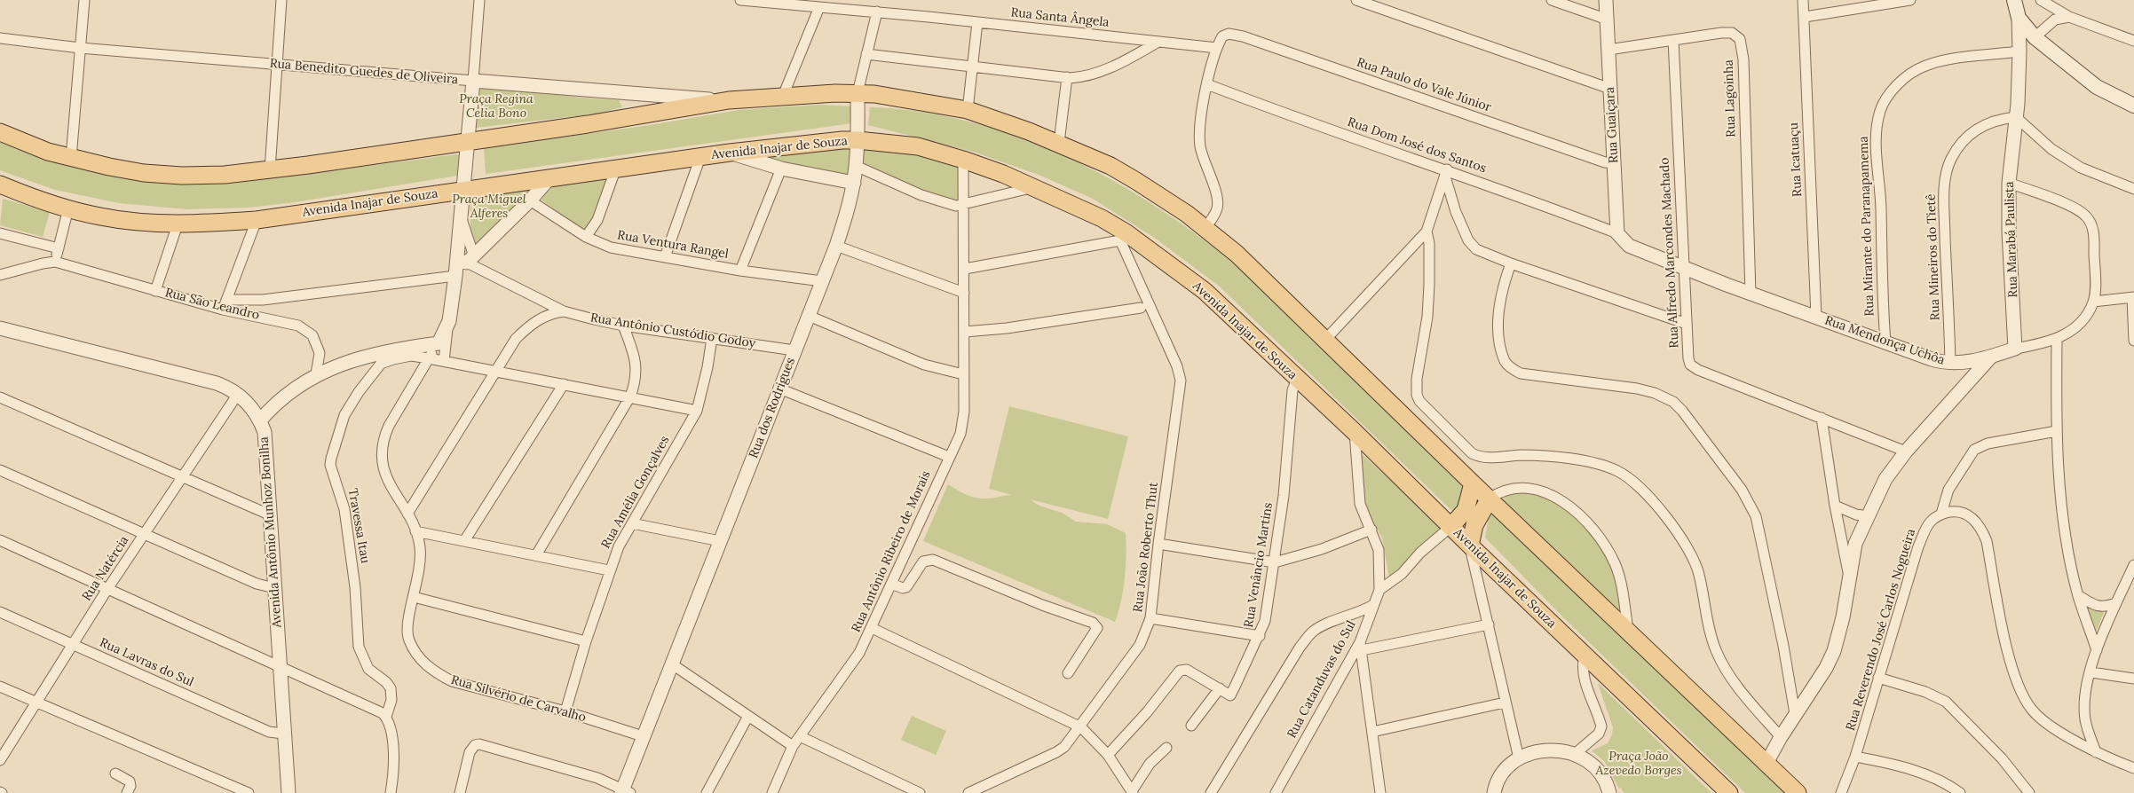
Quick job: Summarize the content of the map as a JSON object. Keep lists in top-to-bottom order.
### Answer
{
  "streets": {
    "main road": ["Avenida Inajar de Souza"],
    "street": [
      "Rua Santa Ângela",
      "Rua Benedito Guedes de Oliveira",
      "Rua Paulo do Vale Júnior",
      "Rua Lagoinha",
      "Rua Guaiçara",
      "Rua Dom José dos Santos",
      "Rua Icatuaçu",
      "Rua Mirante do Paranapamema",
      "Rua Marabá Paulista",
      "Rua Ventura Rangel",
      "Rua Alfredo Marcondes Machado",
      "Rua Mineiros do Tietê",
      "Rua São Leandro",
      "Rua Antônio Custódio Godoy",
      "Rua Mendonça Uchôa",
      "Rua dos Rodrigues",
      "Rua Amélia Gonçalves",
      "Travessa Itau",
      "Avenida Antônio Munhoz Bonilha",
      "Rua João Roberto Thut",
      "Rua Antônio Ribeiro de Morais",
      "Rua Venâncio Martins",
      "Rua Natércia",
      "Rua Reverendo José Carlos Nogueira",
      "Rua Lavras do Sul",
      "Rua Catanduvas do Sul",
      "Rua Silvério de Carvalho"
    ]
  },
  "crossings": [
    ["Rua Santa Ângela", "Rua Paulo do Vale Júnior"],
    ["Rua Santa Ângela", "Rua dos Rodrigues"],
    ["Rua Benedito Guedes de Oliveira", "Rua Silvério de Carvalho"],
    ["Rua Paulo do Vale Júnior", "Rua Guaiçara"],
    ["Rua Lagoinha", "Rua Guaiçara"],
    ["Rua Lagoinha", "Rua Alfredo Marcondes Machado"],
    ["Rua Lagoinha", "Rua Mendonça Uchôa"],
    ["Rua Guaiçara", "Rua Dom José dos Santos"],
    ["Rua Guaiçara", "Rua Mendonça Uchôa"],
    ["Rua Dom José dos Santos", "Rua Mendonça Uchôa"],
    ["Avenida Inajar de Souza", "Rua dos Rodrigues"],
    ["Avenida Inajar de Souza", "Rua João Roberto Thut"],
    ["Avenida Inajar de Souza", "Rua Antônio Ribeiro de Morais"],
    ["Avenida Inajar de Souza", "Rua Venâncio Martins"],
    ["Avenida Inajar de Souza", "Rua Catanduvas do Sul"],
    ["Avenida Inajar de Souza", "Rua Silvério de Carvalho"],
    ["Rua Icatuaçu", "Rua Mendonça Uchôa"],
    ["Rua Mirante do Paranapamema", "Rua Marabá Paulista"],
    ["Rua Mirante do Paranapamema", "Rua Mendonça Uchôa"],
    ["Rua Marabá Paulista", "Rua Mineiros do Tietê"],
    ["Rua Marabá Paulista", "Rua Mendonça Uchôa"],
    ["Rua Ventura Rangel", "Rua dos Rodrigues"],
    ["Rua Alfredo Marcondes Machado", "Rua Mendonça Uchôa"],
    ["Rua Mineiros do Tietê", "Rua Mendonça Uchôa"],
    ["Rua Antônio Custódio Godoy", "Rua dos Rodrigues"],
    ["Rua Antônio Custódio Godoy", "Rua Amélia Gonçalves"],
    ["Rua Antônio Custódio Godoy", "Rua Silvério de Carvalho"],
    ["Rua dos Rodrigues", "Rua Silvério de Carvalho"],
    ["Rua Amélia Gonçalves", "Rua Silvério de Carvalho"],
    ["Travessa Itau", "Rua Silvério de Carvalho"],
    ["Avenida Antônio Munhoz Bonilha", "Rua Natércia"],
    ["Avenida Antônio Munhoz Bonilha", "Rua Lavras do Sul"],
    ["Rua Natércia", "Rua Lavras do Sul"]
  ],
  "parks": ["Praça Regina Celia Bono", "Praça Miguel Alferes", "Praça João Azevedo Borges"]
}
